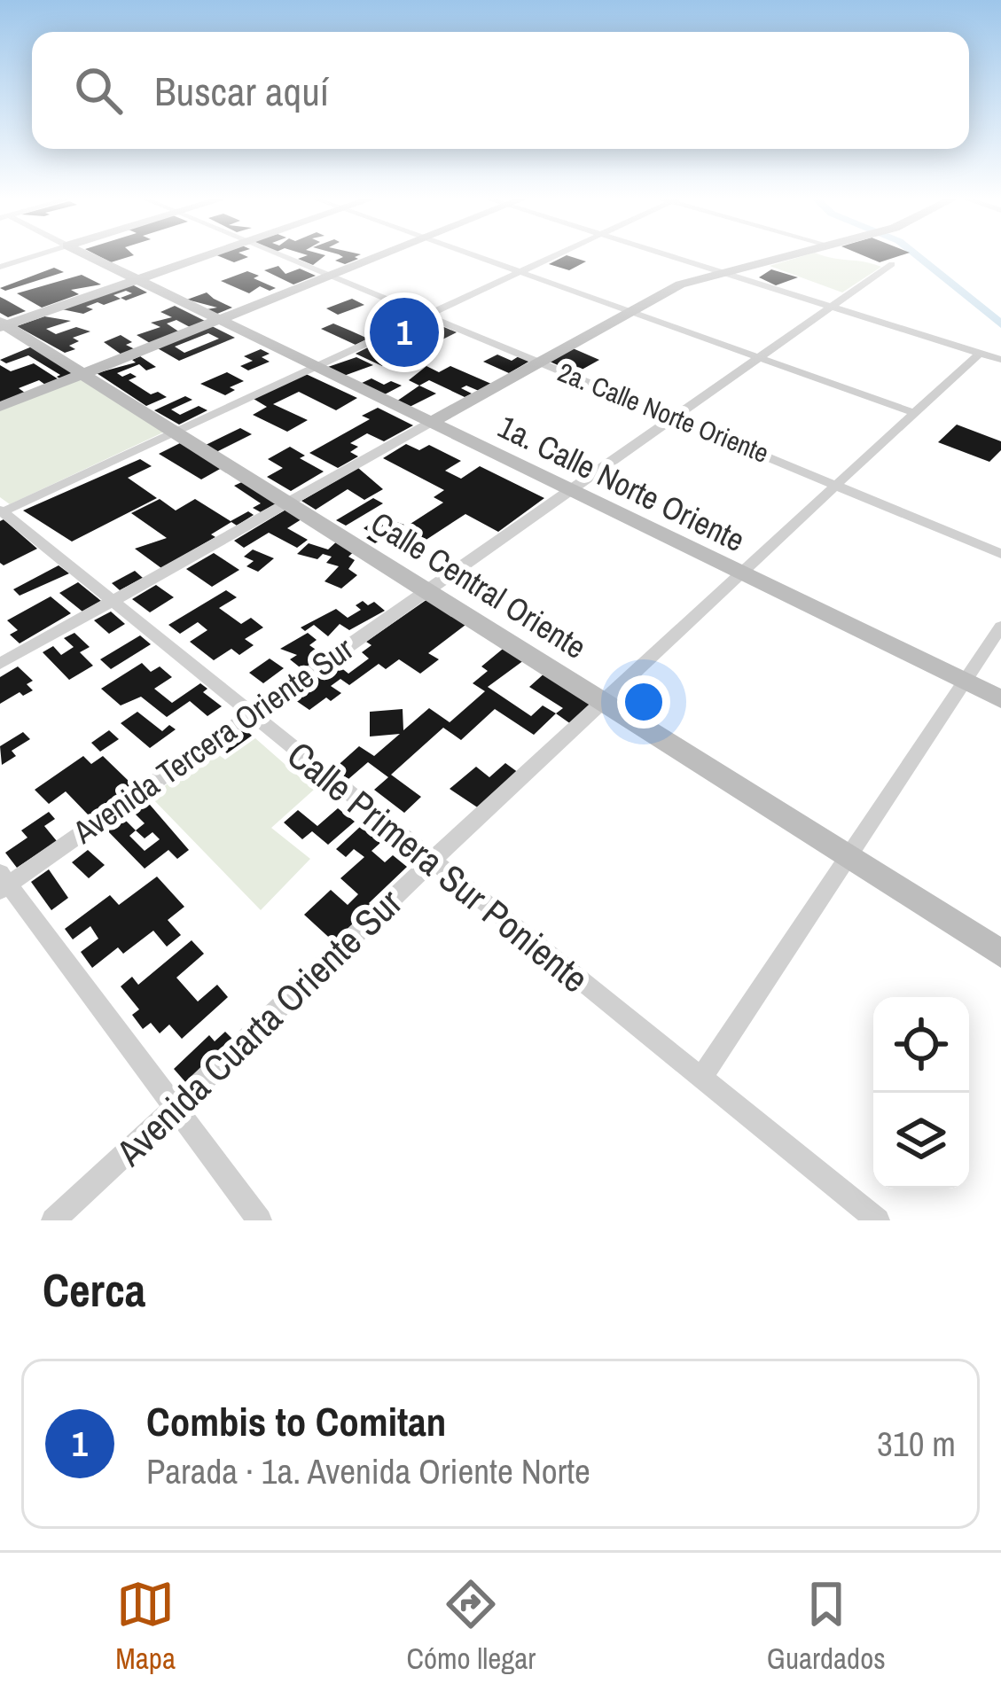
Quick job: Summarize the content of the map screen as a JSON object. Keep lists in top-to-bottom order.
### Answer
{
  "streets": {
    "main road": ["1a. Calle Norte Oriente", "Calle Central Oriente"],
    "street": [
      "2a. Calle Norte Oriente",
      "Avenida Tercera Oriente Sur",
      "Calle Primera Sur Poniente",
      "Avenida Cuarta Oriente Sur"
    ]
  },
  "crossings": [
    ["2a. Calle Norte Oriente", "Avenida Tercera Oriente Sur"],
    ["2a. Calle Norte Oriente", "Avenida Cuarta Oriente Sur"],
    ["1a. Calle Norte Oriente", "Avenida Tercera Oriente Sur"],
    ["1a. Calle Norte Oriente", "Avenida Cuarta Oriente Sur"],
    ["Calle Central Oriente", "Avenida Tercera Oriente Sur"],
    ["Calle Central Oriente", "Avenida Cuarta Oriente Sur"],
    ["Avenida Tercera Oriente Sur", "Calle Primera Sur Poniente"],
    ["Calle Primera Sur Poniente", "Avenida Cuarta Oriente Sur"]
  ],
  "page": {
    "search": "Buscar aquí",
    "pins": "1",
    "heading": "Cerca",
    "list": [
      {
        "mark": "1",
        "name": "Combis to Comitan",
        "note": "Parada · 1a. Avenida Oriente Norte",
        "value": "310 m"
      }
    ],
    "nav": ["Mapa", "Cómo llegar", "Guardados"]
  }
}
